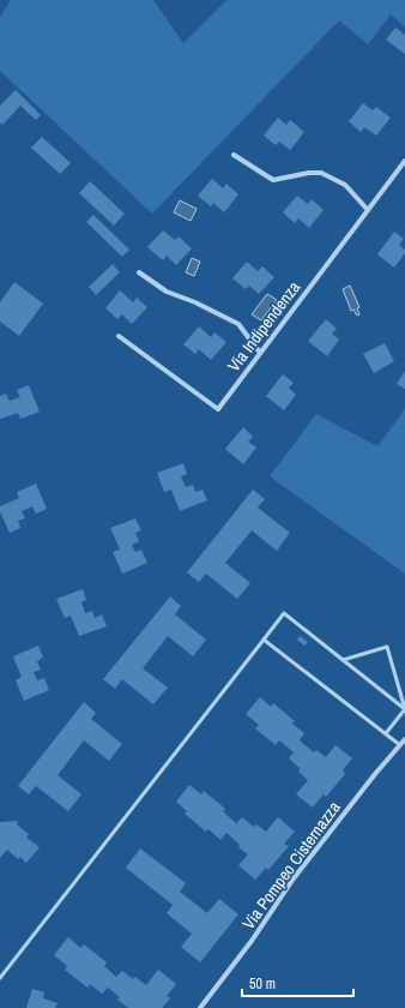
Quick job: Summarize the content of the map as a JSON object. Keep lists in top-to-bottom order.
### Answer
{
  "streets": {
    "street": ["Via Indipendenza", "Via Pompeo Cisternazza"]
  },
  "scale_bar": "50 m"
}
